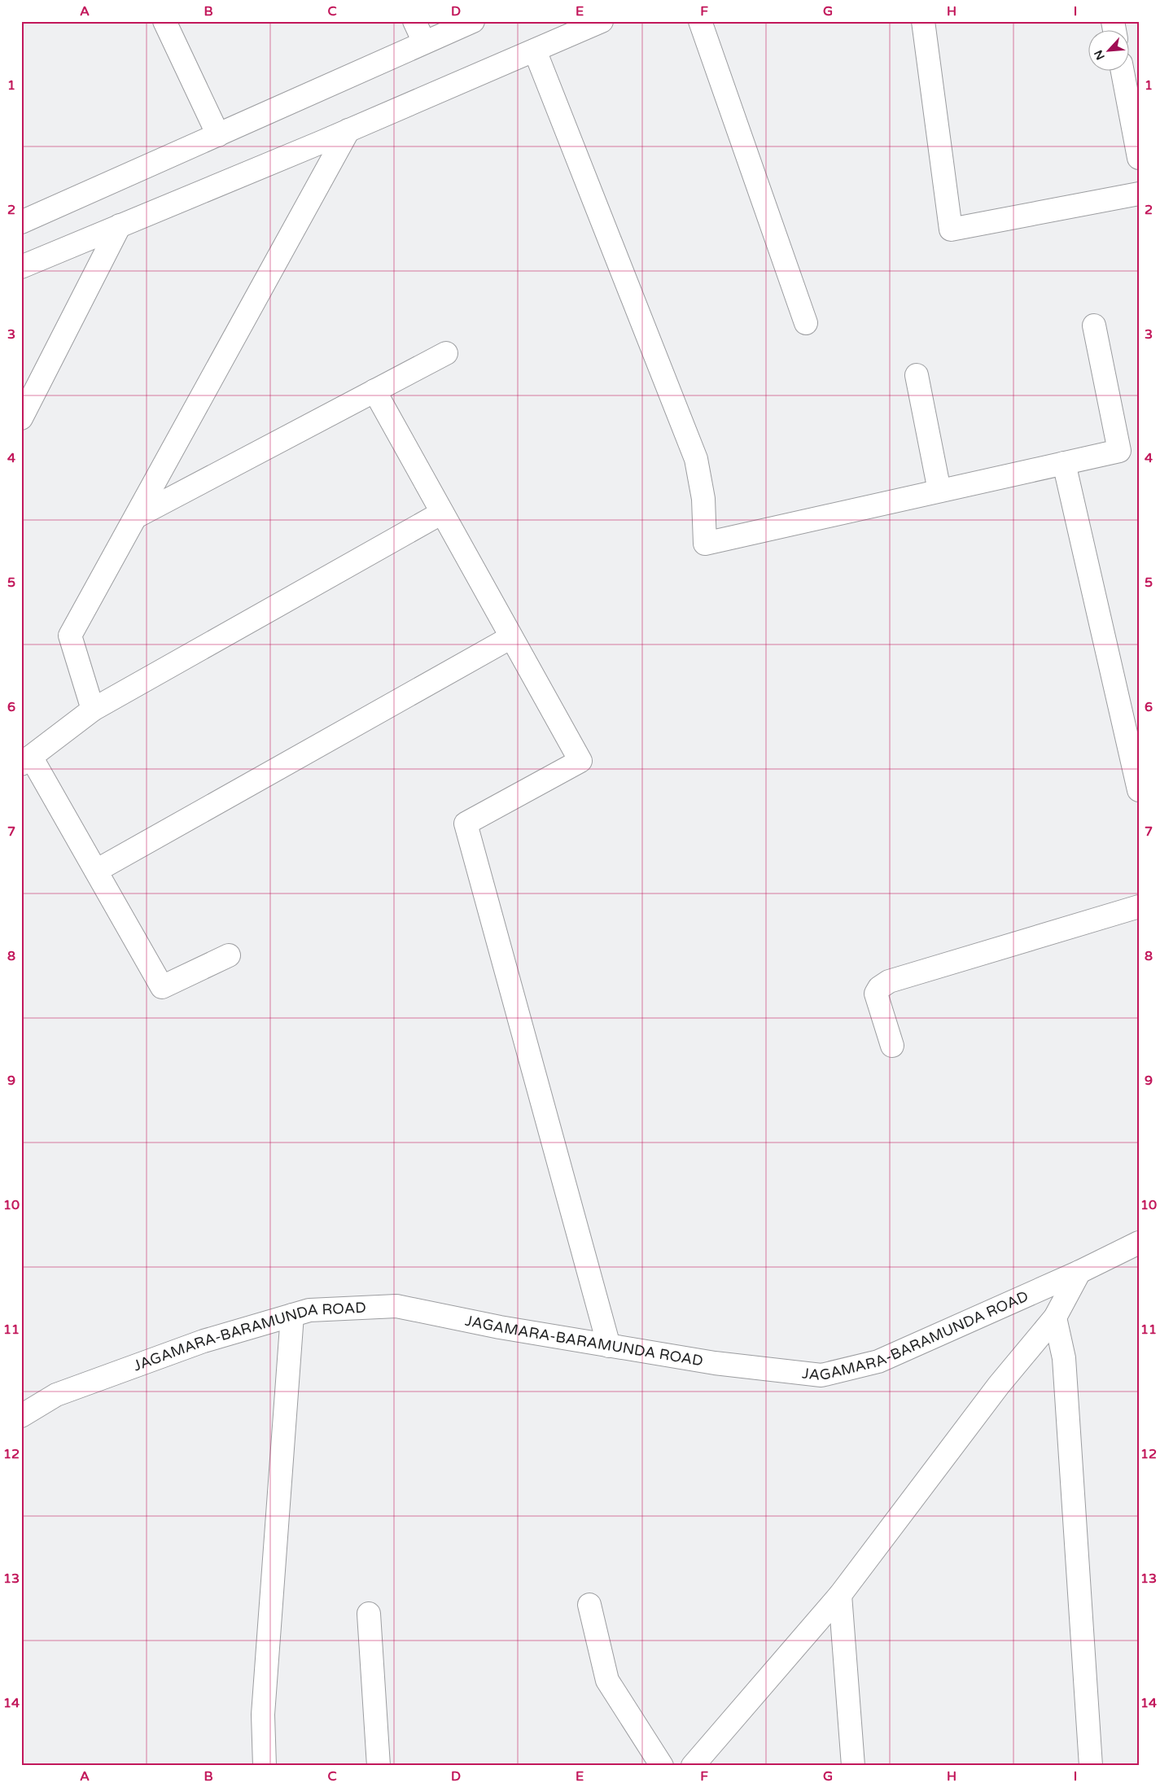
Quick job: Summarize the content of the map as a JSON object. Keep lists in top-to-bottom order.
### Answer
{
  "streets": {
    "street": ["JAGAMARA-BARAMUNDA ROAD"]
  },
  "north": "bottom left",
  "grid": {
    "columns": [
      "A",
      "B",
      "C",
      "D",
      "E",
      "F",
      "G",
      "H",
      "I"
    ],
    "rows": [
      "1",
      "2",
      "3",
      "4",
      "5",
      "6",
      "7",
      "8",
      "9",
      "10",
      "11",
      "12",
      "13",
      "14"
    ]
  }
}
